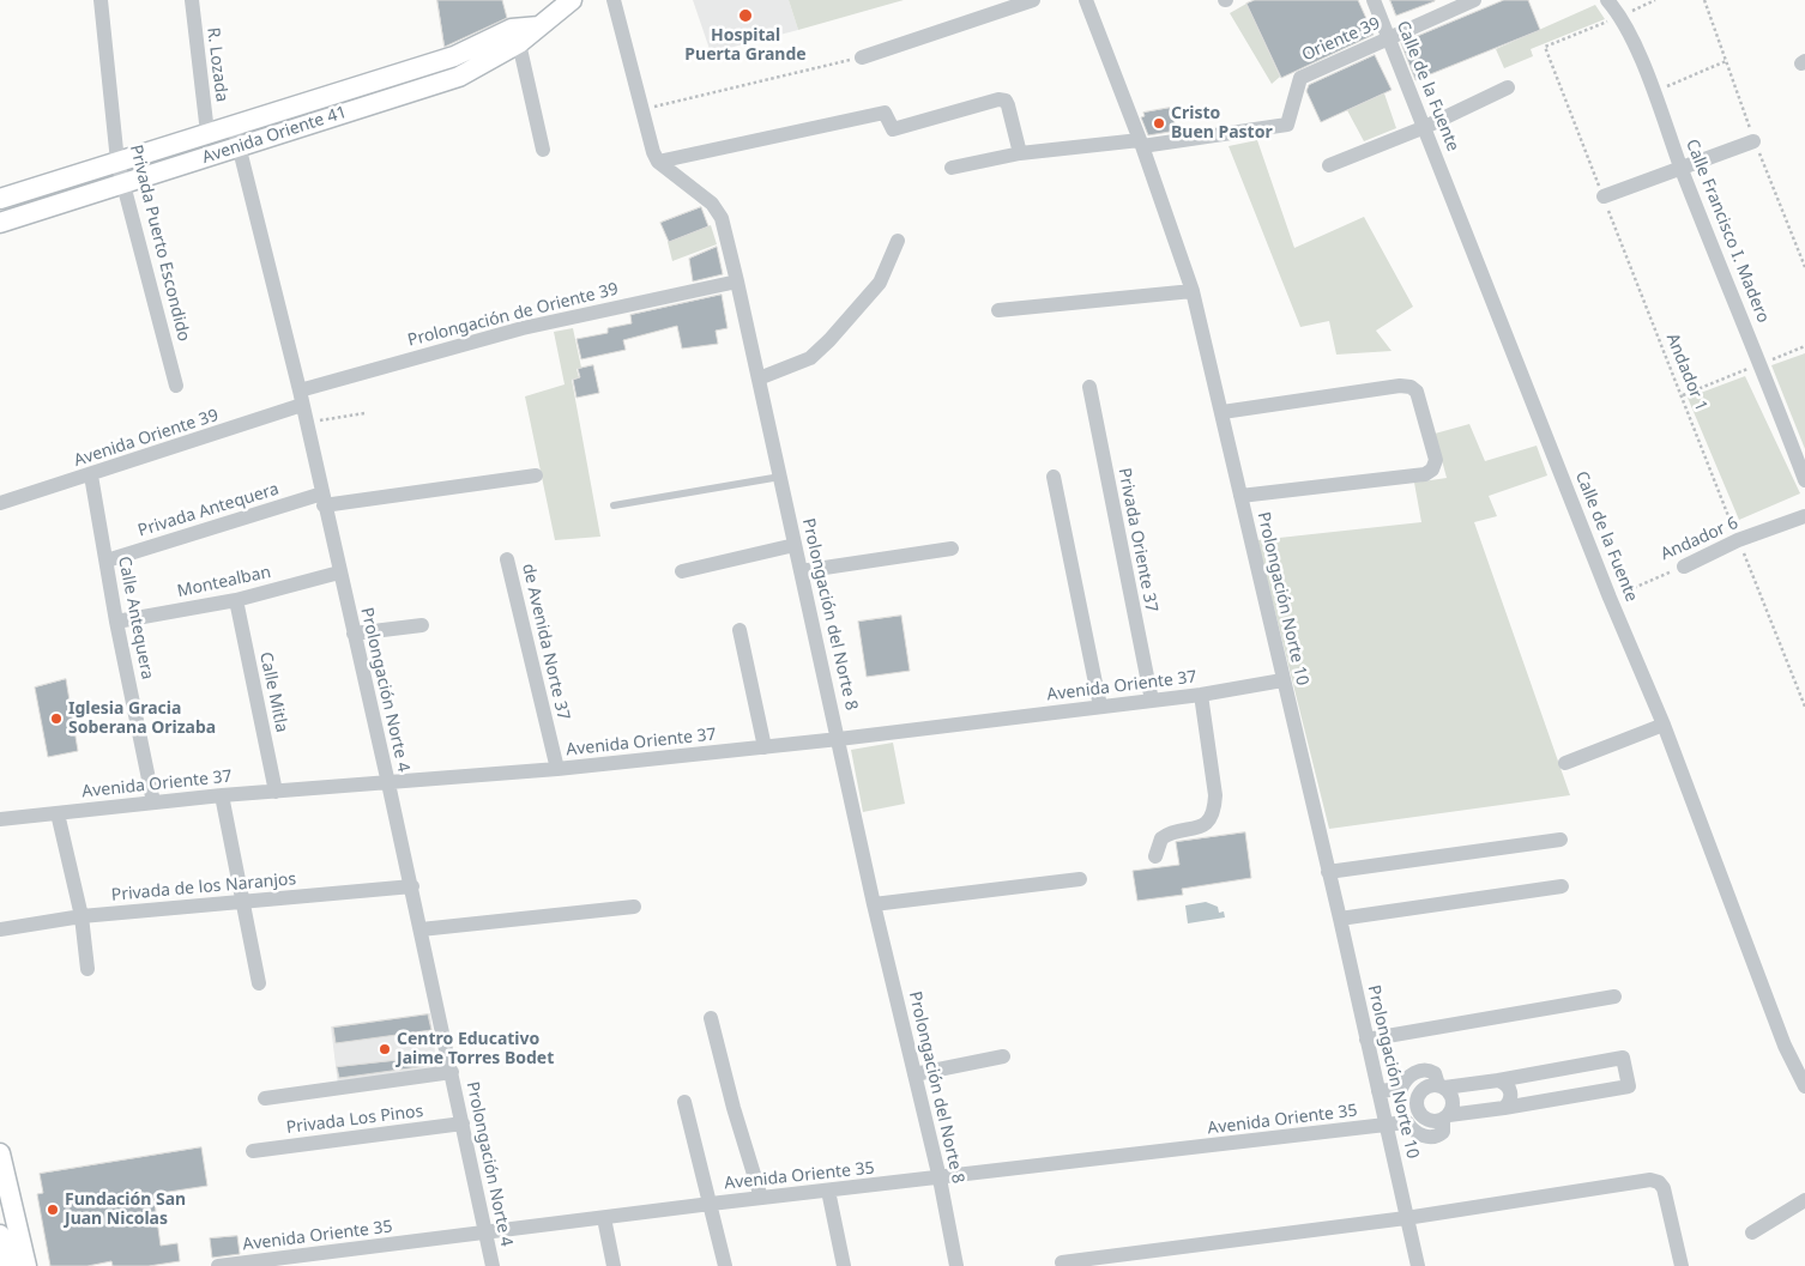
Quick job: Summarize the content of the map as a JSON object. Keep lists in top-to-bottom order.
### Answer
{
  "streets": {
    "street": [
      "Oriente 39",
      "R. Lozada",
      "Calle de la Fuente",
      "Avenida Oriente 41",
      "Calle Francisco I. Madero",
      "Privada Puerto Escondido",
      "Prolongación de Oriente 39",
      "Avenida Oriente 39",
      "Privada Antequera",
      "Andador 6",
      "Privada Oriente 37",
      "Montealban",
      "Prolongación Norte 10",
      "Prolongación del Norte 8",
      "Calle Antequera",
      "de Avenida Norte 37",
      "Avenida Oriente 37",
      "Prolongación Norte 4",
      "Calle Mitla",
      "Privada de los Naranjos",
      "Privada Los Pinos",
      "Avenida Oriente 35"
    ],
    "path": ["Andador 1"]
  },
  "crossings": [
    ["Oriente 39", "Calle de la Fuente"],
    ["Oriente 39", "Prolongación Norte 10"],
    ["R. Lozada", "Avenida Oriente 41"],
    ["Calle de la Fuente", "Andador 6"],
    ["Avenida Oriente 41", "Privada Puerto Escondido"],
    ["Avenida Oriente 41", "Prolongación Norte 4"],
    ["Calle Francisco I. Madero", "Andador 1"],
    ["Prolongación de Oriente 39", "Avenida Oriente 39"],
    ["Prolongación de Oriente 39", "Prolongación del Norte 8"],
    ["Prolongación de Oriente 39", "Prolongación Norte 4"],
    ["Andador 1", "Andador 6"],
    ["Avenida Oriente 39", "Calle Antequera"],
    ["Avenida Oriente 39", "Prolongación Norte 4"],
    ["Privada Antequera", "Calle Antequera"],
    ["Privada Antequera", "Prolongación Norte 4"],
    ["Privada Oriente 37", "Avenida Oriente 37"],
    ["Montealban", "Calle Antequera"],
    ["Montealban", "Prolongación Norte 4"],
    ["Montealban", "Calle Mitla"],
    ["Prolongación Norte 10", "Avenida Oriente 37"],
    ["Prolongación Norte 10", "Avenida Oriente 35"],
    ["Prolongación del Norte 8", "Avenida Oriente 37"],
    ["Prolongación del Norte 8", "Avenida Oriente 35"],
    ["Calle Antequera", "Avenida Oriente 37"],
    ["de Avenida Norte 37", "Avenida Oriente 37"],
    ["Avenida Oriente 37", "Prolongación Norte 4"],
    ["Avenida Oriente 37", "Calle Mitla"],
    ["Prolongación Norte 4", "Privada de los Naranjos"],
    ["Prolongación Norte 4", "Privada Los Pinos"],
    ["Prolongación Norte 4", "Avenida Oriente 35"]
  ],
  "places": [
    "Hospital Puerta Grande",
    "Cristo Buen Pastor",
    "Iglesia Gracia Soberana Orizaba",
    "Centro Educativo Jaime Torres Bodet",
    "Fundación San Juan Nicolas"
  ]
}
